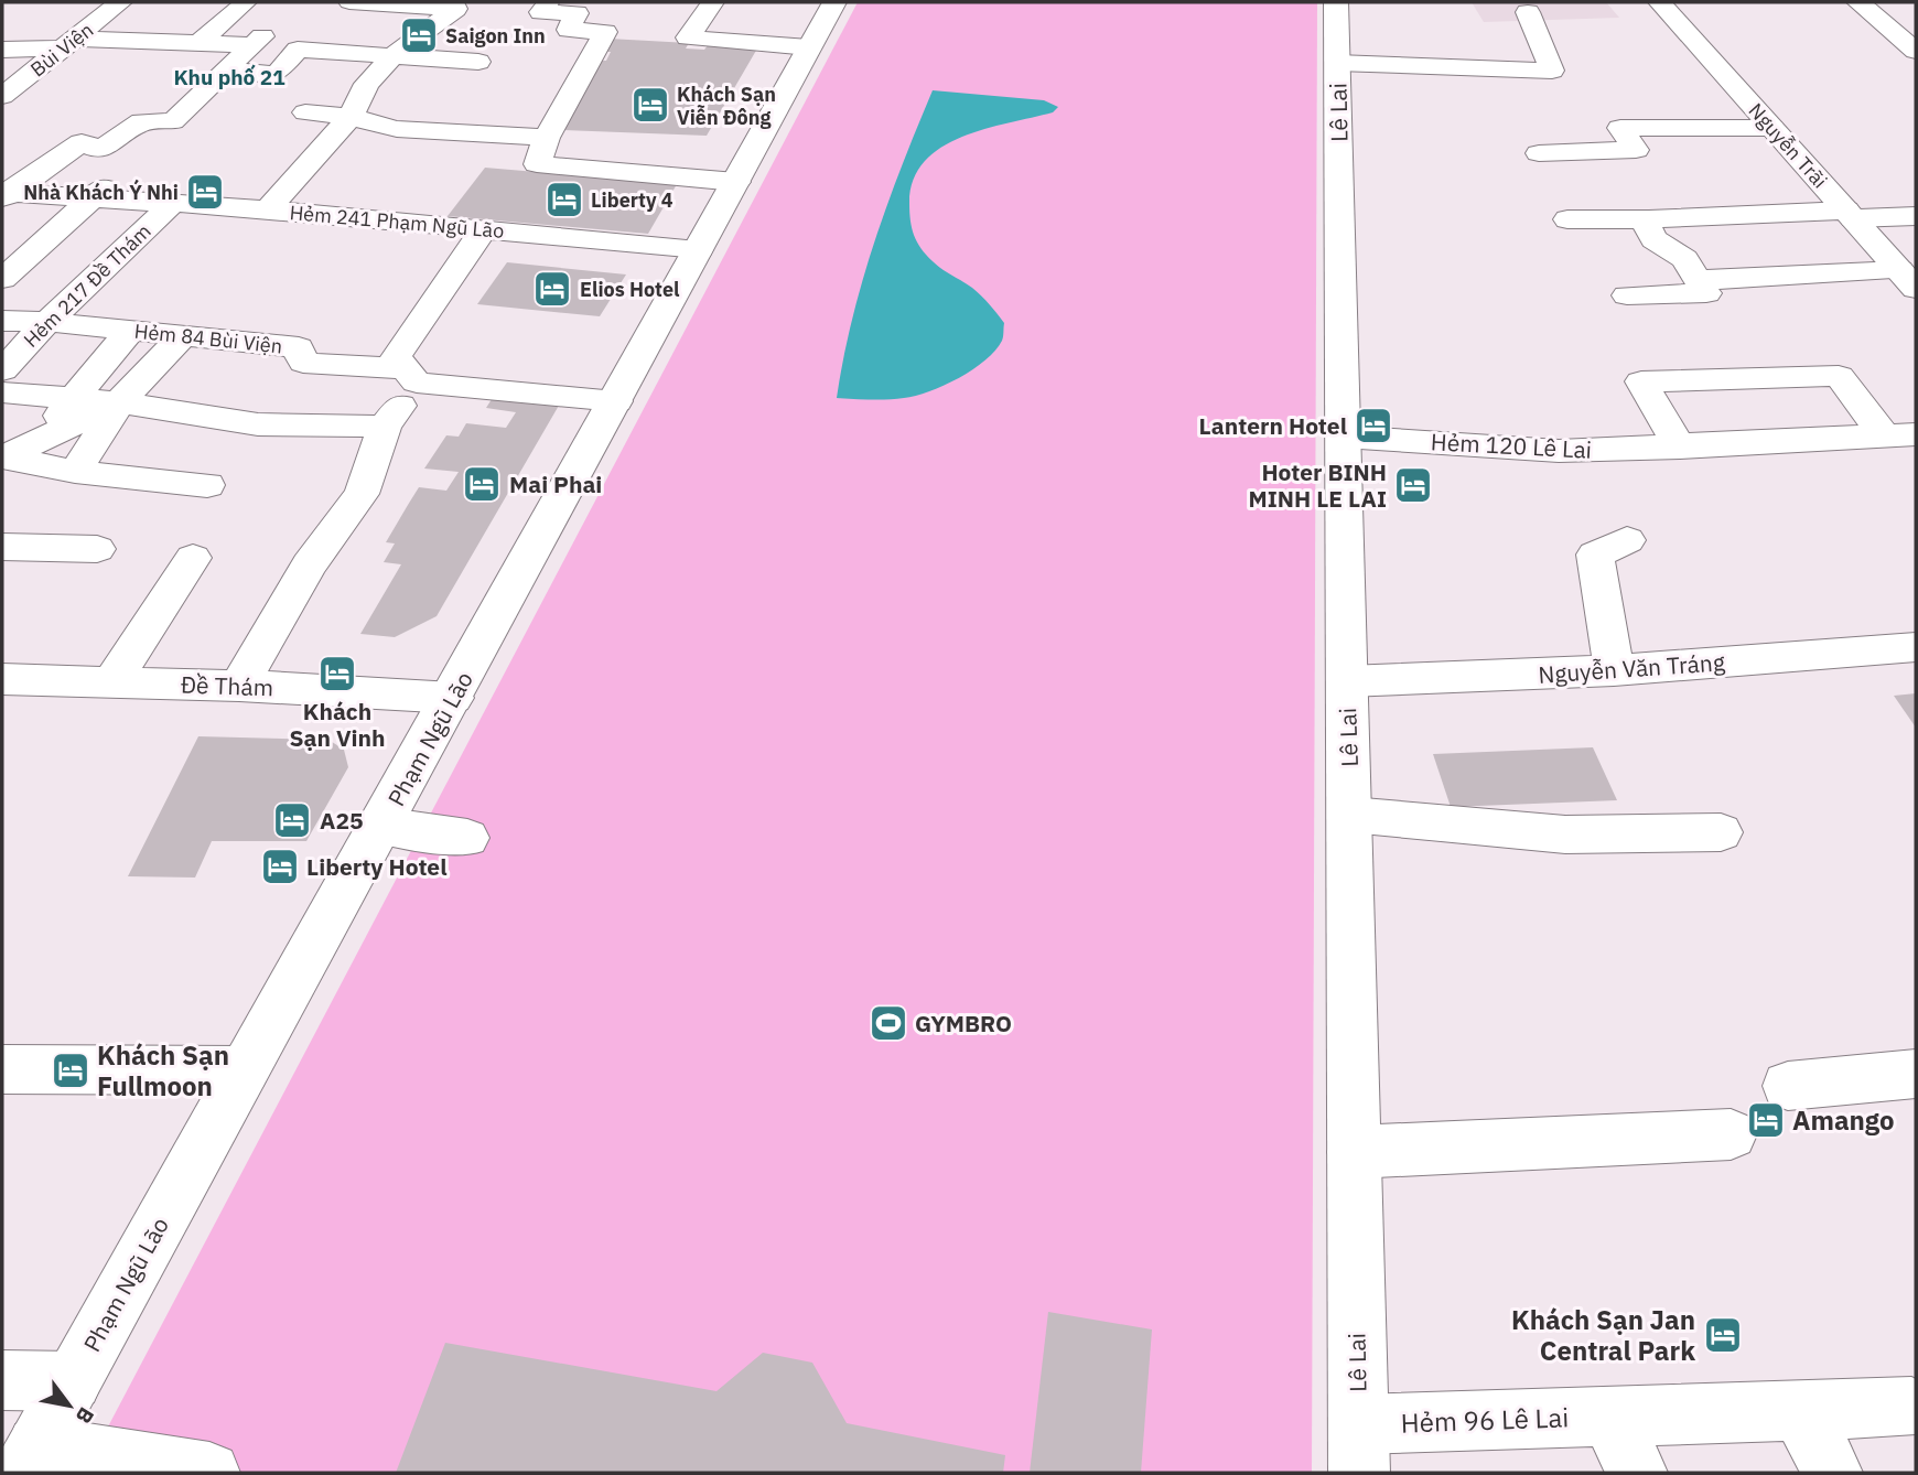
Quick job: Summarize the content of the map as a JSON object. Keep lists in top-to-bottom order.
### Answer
{
  "streets": {
    "main road": [
      "Bùi Viện",
      "Lê Lai",
      "Nguyễn Trãi",
      "Hẻm 241 Phạm Ngũ Lão",
      "Hẻm 217 Ðề Thám",
      "Hẻm 84 Bùi Viện",
      "Hẻm 120 Lê Lai",
      "Nguyễn Văn Tráng",
      "Ðề Thám",
      "Phạm Ngũ Lão",
      "Hẻm 96 Lê Lai"
    ]
  },
  "crossings": [
    ["Lê Lai", "Hẻm 120 Lê Lai"],
    ["Lê Lai", "Nguyễn Văn Tráng"],
    ["Lê Lai", "Hẻm 96 Lê Lai"],
    ["Hẻm 241 Phạm Ngũ Lão", "Hẻm 217 Ðề Thám"],
    ["Hẻm 241 Phạm Ngũ Lão", "Phạm Ngũ Lão"],
    ["Hẻm 217 Ðề Thám", "Hẻm 84 Bùi Viện"],
    ["Ðề Thám", "Phạm Ngũ Lão"]
  ],
  "districts": ["Khu phố 21"],
  "places": {
    "hotel": [
      "Saigon Inn",
      "Khách Sạn Viễn Đông",
      "Nhà Khách Ý Nhi",
      "Liberty 4",
      "Elios Hotel",
      "Lantern Hotel",
      "Mai Phai",
      "Hoter BINH MINH LE LAI",
      "Khách Sạn Vinh",
      "A25",
      "Liberty Hotel",
      "Khách Sạn Fullmoon",
      "Amango",
      "Khách Sạn Jan Central Park"
    ],
    "sports": ["GYMBRO"]
  },
  "north": "bottom right"
}
